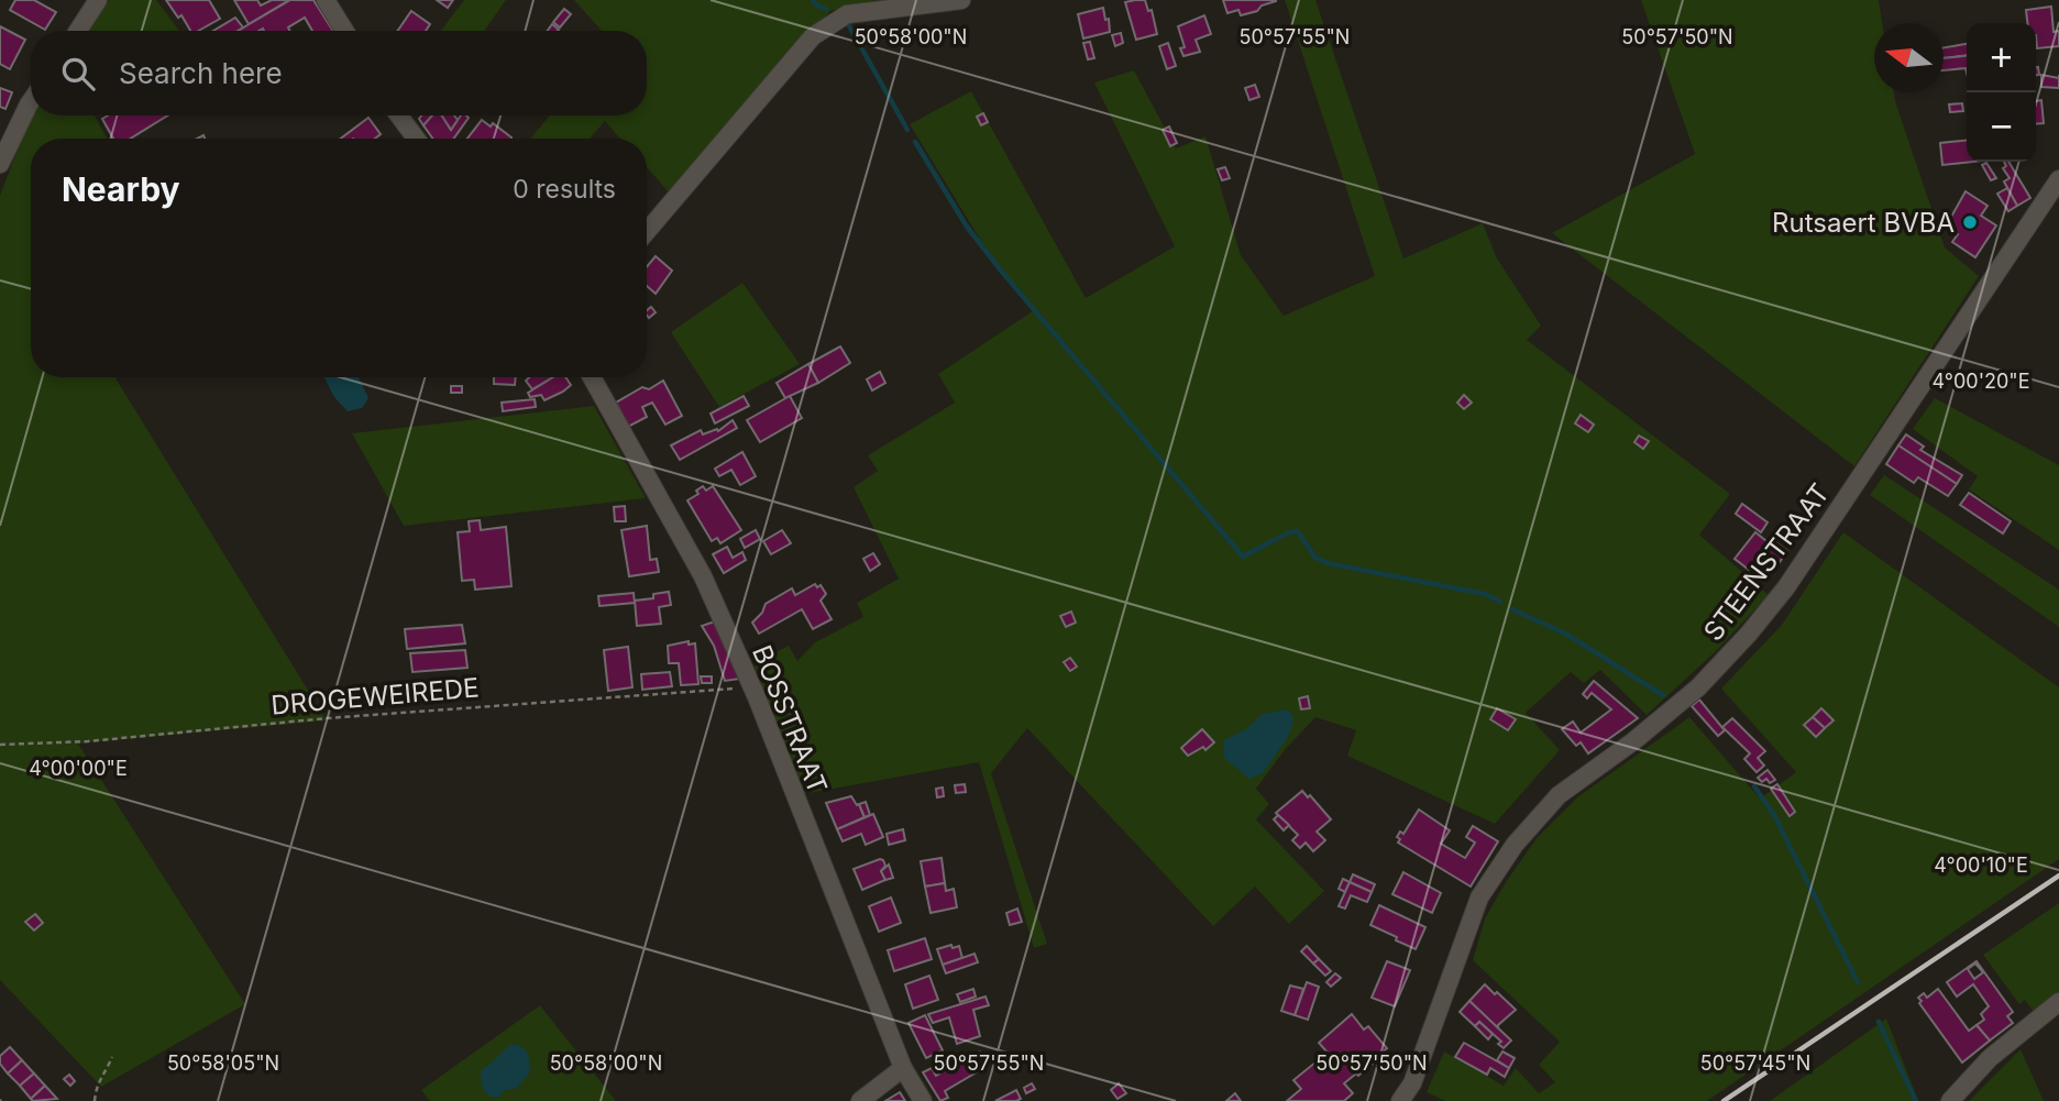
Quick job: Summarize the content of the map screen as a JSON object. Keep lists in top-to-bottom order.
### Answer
{
  "streets": {
    "street": ["STEENSTRAAT", "BOSSTRAAT"],
    "path": ["DROGEWEIREDE"]
  },
  "crossings": [
    ["DROGEWEIREDE", "BOSSTRAAT"]
  ],
  "places": ["Rutsaert BVBA"],
  "north": "left",
  "page": {
    "map_buttons": ["+", "−"],
    "search": "Search here",
    "heading": ["Nearby", "0 results"]
  },
  "coordinates": [
    "50°58'00\"N",
    "50°57'55\"N",
    "50°57'50\"N",
    "4°00'20\"E",
    "4°00'00\"E",
    "4°00'10\"E",
    "50°58'05\"N",
    "50°57'45\"N"
  ]
}
